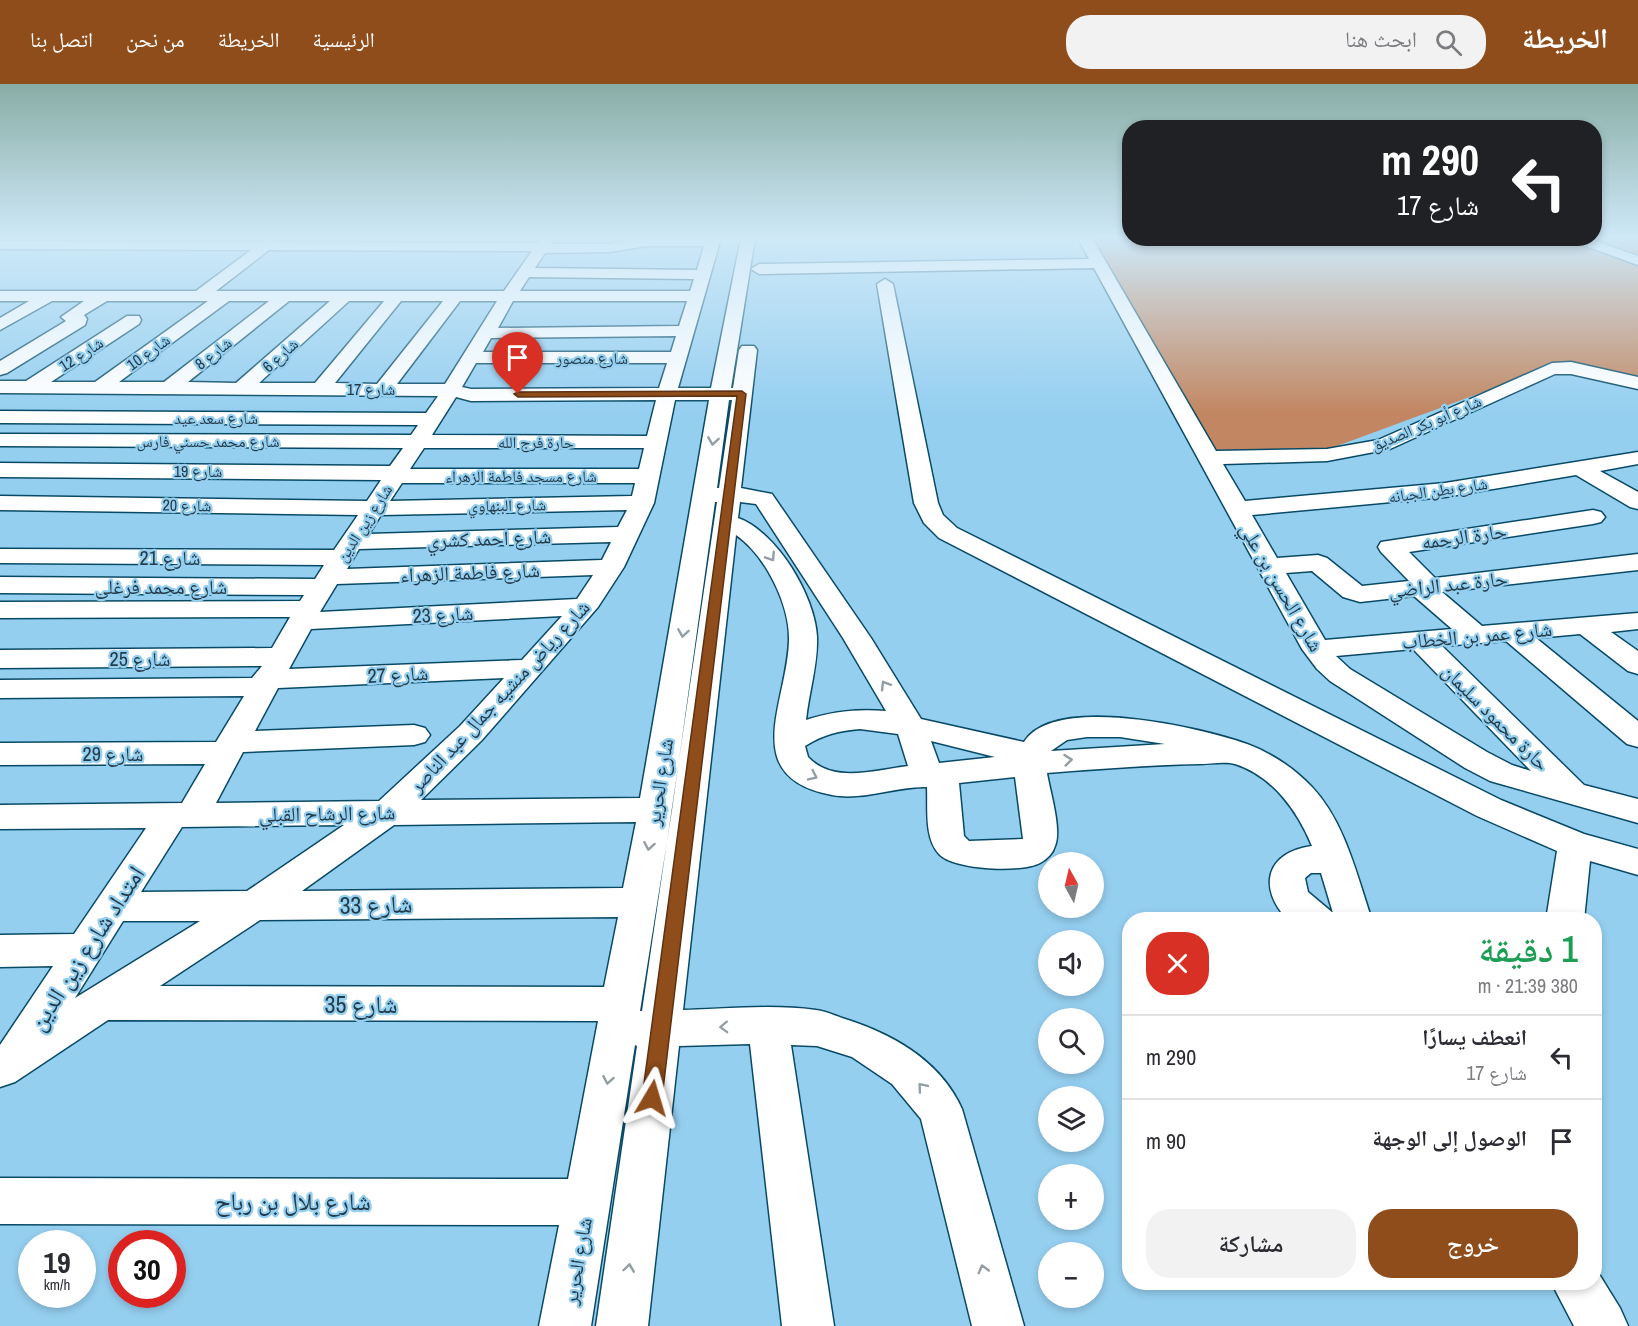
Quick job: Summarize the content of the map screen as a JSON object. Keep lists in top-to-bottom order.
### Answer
{
  "streets": {
    "street": [
      "شارع 10",
      "شارع 8",
      "شارع 12",
      "شارع 6",
      "شارع منصور",
      "شارع 17",
      "شارع سعد عيد",
      "شارع أبو بكر الصديق",
      "شارع محمد حسني فارس",
      "حارة فرج الله",
      "شارع 19",
      "شارع مسجد فاطمة الزهراء",
      "شارع بطن الجبانه",
      "شارع 20",
      "شارع البنهاوي",
      "شارع زين الدين",
      "حارة الرحمه",
      "شارع احمد كشري",
      "شارع 21",
      "شارع فاطمة الزهراء",
      "حارة عبد الراضي",
      "شارع محمد فرغلى",
      "شارع الحسن بن علي",
      "شارع 23",
      "شارع عمر بن الخطاب",
      "شارع 25",
      "شارع 27",
      "شارع رياض منشيه جمال عبد الناصر",
      "حارة محمود سليمان",
      "شارع 29",
      "شارع الحرير",
      "شارع الرشاح القبلي",
      "شارع 33",
      "امتداد شارع زين الدين",
      "شارع 35",
      "شارع بلال بن رباح"
    ]
  },
  "crossings": [
    ["شارع 10", "شارع 17"],
    ["شارع 8", "شارع 17"],
    ["شارع 12", "شارع 17"],
    ["شارع 6", "شارع 17"],
    ["شارع منصور", "شارع زين الدين"],
    ["شارع 17", "شارع زين الدين"],
    ["شارع 17", "شارع رياض منشيه جمال عبد الناصر"],
    ["شارع سعد عيد", "شارع زين الدين"],
    ["شارع أبو بكر الصديق", "شارع الحسن بن علي"],
    ["شارع محمد حسني فارس", "حارة فرج الله"],
    ["شارع محمد حسني فارس", "شارع زين الدين"],
    ["حارة فرج الله", "شارع زين الدين"],
    ["حارة فرج الله", "شارع رياض منشيه جمال عبد الناصر"],
    ["شارع 19", "شارع مسجد فاطمة الزهراء"],
    ["شارع 19", "شارع زين الدين"],
    ["شارع مسجد فاطمة الزهراء", "شارع البنهاوي"],
    ["شارع مسجد فاطمة الزهراء", "شارع زين الدين"],
    ["شارع مسجد فاطمة الزهراء", "شارع رياض منشيه جمال عبد الناصر"],
    ["شارع بطن الجبانه", "شارع الحسن بن علي"],
    ["شارع 20", "شارع البنهاوي"],
    ["شارع 20", "شارع زين الدين"],
    ["شارع البنهاوي", "شارع زين الدين"],
    ["شارع البنهاوي", "شارع رياض منشيه جمال عبد الناصر"],
    ["شارع زين الدين", "شارع احمد كشري"],
    ["شارع زين الدين", "شارع 21"],
    ["شارع زين الدين", "شارع فاطمة الزهراء"],
    ["شارع زين الدين", "شارع محمد فرغلى"],
    ["شارع زين الدين", "شارع 23"],
    ["شارع زين الدين", "شارع 25"],
    ["شارع زين الدين", "شارع 27"],
    ["شارع زين الدين", "شارع 29"],
    ["شارع زين الدين", "شارع الرشاح القبلي"],
    ["شارع زين الدين", "امتداد شارع زين الدين"],
    ["حارة الرحمه", "حارة عبد الراضي"],
    ["شارع احمد كشري", "شارع 21"],
    ["شارع احمد كشري", "شارع فاطمة الزهراء"],
    ["شارع احمد كشري", "شارع محمد فرغلى"],
    ["شارع احمد كشري", "شارع رياض منشيه جمال عبد الناصر"],
    ["شارع 21", "شارع فاطمة الزهراء"],
    ["شارع 21", "شارع محمد فرغلى"],
    ["شارع فاطمة الزهراء", "شارع محمد فرغلى"],
    ["شارع فاطمة الزهراء", "شارع رياض منشيه جمال عبد الناصر"],
    ["حارة عبد الراضي", "شارع الحسن بن علي"],
    ["شارع الحسن بن علي", "شارع عمر بن الخطاب"],
    ["شارع الحسن بن علي", "حارة محمود سليمان"],
    ["شارع 23", "شارع رياض منشيه جمال عبد الناصر"],
    ["شارع عمر بن الخطاب", "حارة محمود سليمان"],
    ["شارع 25", "شارع 27"],
    ["شارع 27", "شارع رياض منشيه جمال عبد الناصر"],
    ["شارع رياض منشيه جمال عبد الناصر", "شارع الرشاح القبلي"],
    ["شارع رياض منشيه جمال عبد الناصر", "شارع 33"],
    ["شارع رياض منشيه جمال عبد الناصر", "امتداد شارع زين الدين"],
    ["شارع رياض منشيه جمال عبد الناصر", "شارع 35"],
    ["شارع الحرير", "شارع الرشاح القبلي"],
    ["شارع الحرير", "شارع 33"],
    ["شارع الحرير", "شارع 35"],
    ["شارع الحرير", "شارع بلال بن رباح"],
    ["شارع الرشاح القبلي", "امتداد شارع زين الدين"],
    ["شارع 33", "امتداد شارع زين الدين"]
  ],
  "north": "top",
  "page": {
    "header": "الخريطة",
    "search": "ابحث هنا",
    "nav": [
      "الرئيسية",
      "الخريطة",
      "من نحن",
      "اتصل بنا"
    ],
    "turn": ["290 m", "شارع 17"],
    "map_buttons": ["+", "−"],
    "heading": ["1 دقيقة", "380 m · 21:39"],
    "list": [
      {
        "name": "انعطف يسارًا",
        "note": "شارع 17",
        "value": "290 m"
      },
      {
        "name": "الوصول إلى الوجهة",
        "value": "90 m"
      }
    ],
    "buttons": ["خروج", "مشاركة"],
    "speed": "19 km/h",
    "limit": "30"
  }
}
